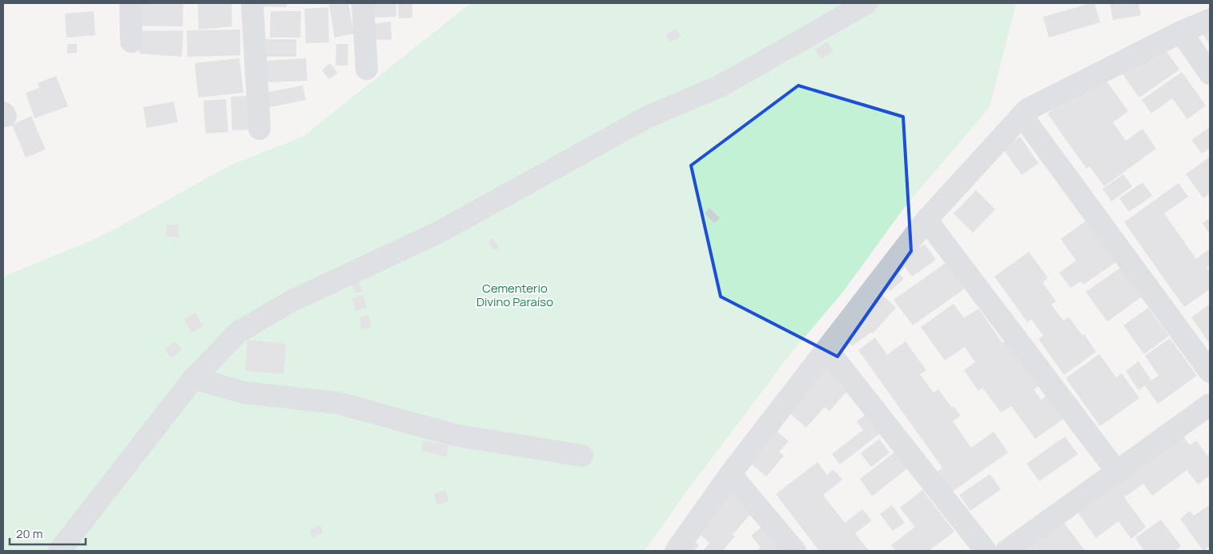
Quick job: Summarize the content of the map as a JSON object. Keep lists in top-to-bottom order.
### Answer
{
  "parks": ["Cementerio Divino Paraíso"],
  "scale_bar": "20 m"
}
